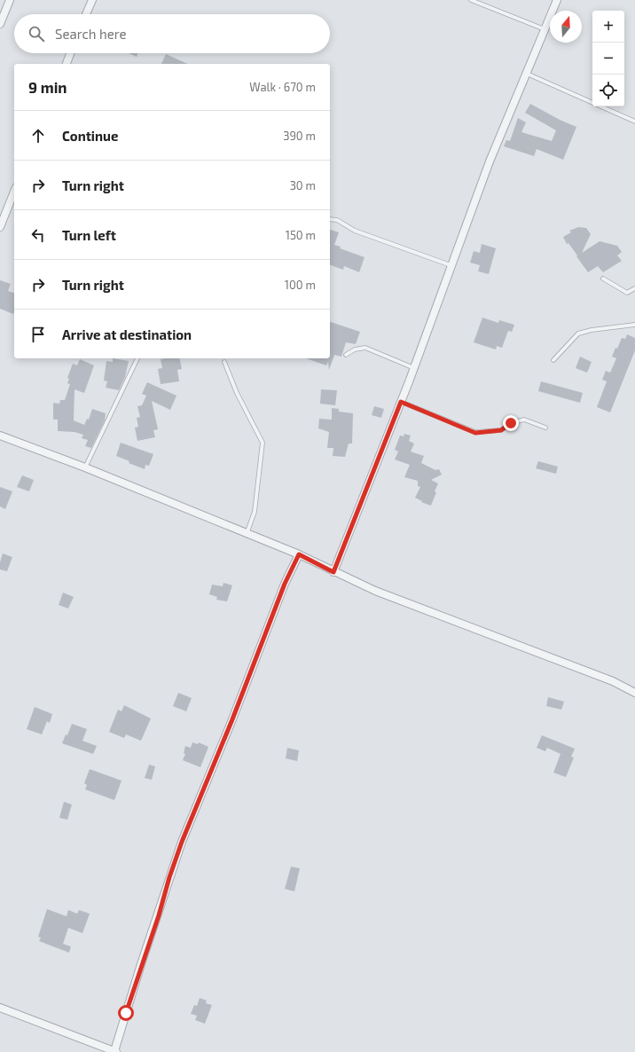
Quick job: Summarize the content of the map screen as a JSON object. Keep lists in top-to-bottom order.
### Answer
{
  "north": "top",
  "page": {
    "map_buttons": ["+", "−"],
    "search": "Search here",
    "heading": ["9 min", "Walk · 670 m"],
    "list": [
      ["Continue", "390 m"],
      ["Turn right", "30 m"],
      ["Turn left", "150 m"],
      ["Turn right", "100 m"],
      "Arrive at destination"
    ]
  }
}
